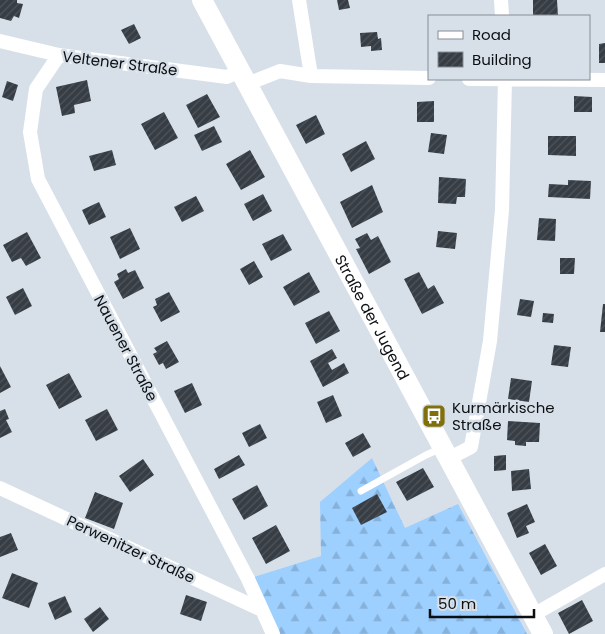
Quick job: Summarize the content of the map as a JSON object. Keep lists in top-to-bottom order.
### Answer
{
  "streets": {
    "street": [
      "Veltener Straße",
      "Straße der Jugend",
      "Nauener Straße",
      "Perwenitzer Straße"
    ]
  },
  "crossings": [
    ["Veltener Straße", "Straße der Jugend"],
    ["Veltener Straße", "Nauener Straße"],
    ["Nauener Straße", "Perwenitzer Straße"]
  ],
  "places": {
    "bus stop": ["Kurmärkische Straße"]
  },
  "legend": ["Road", "Building"],
  "scale_bar": "50 m"
}
